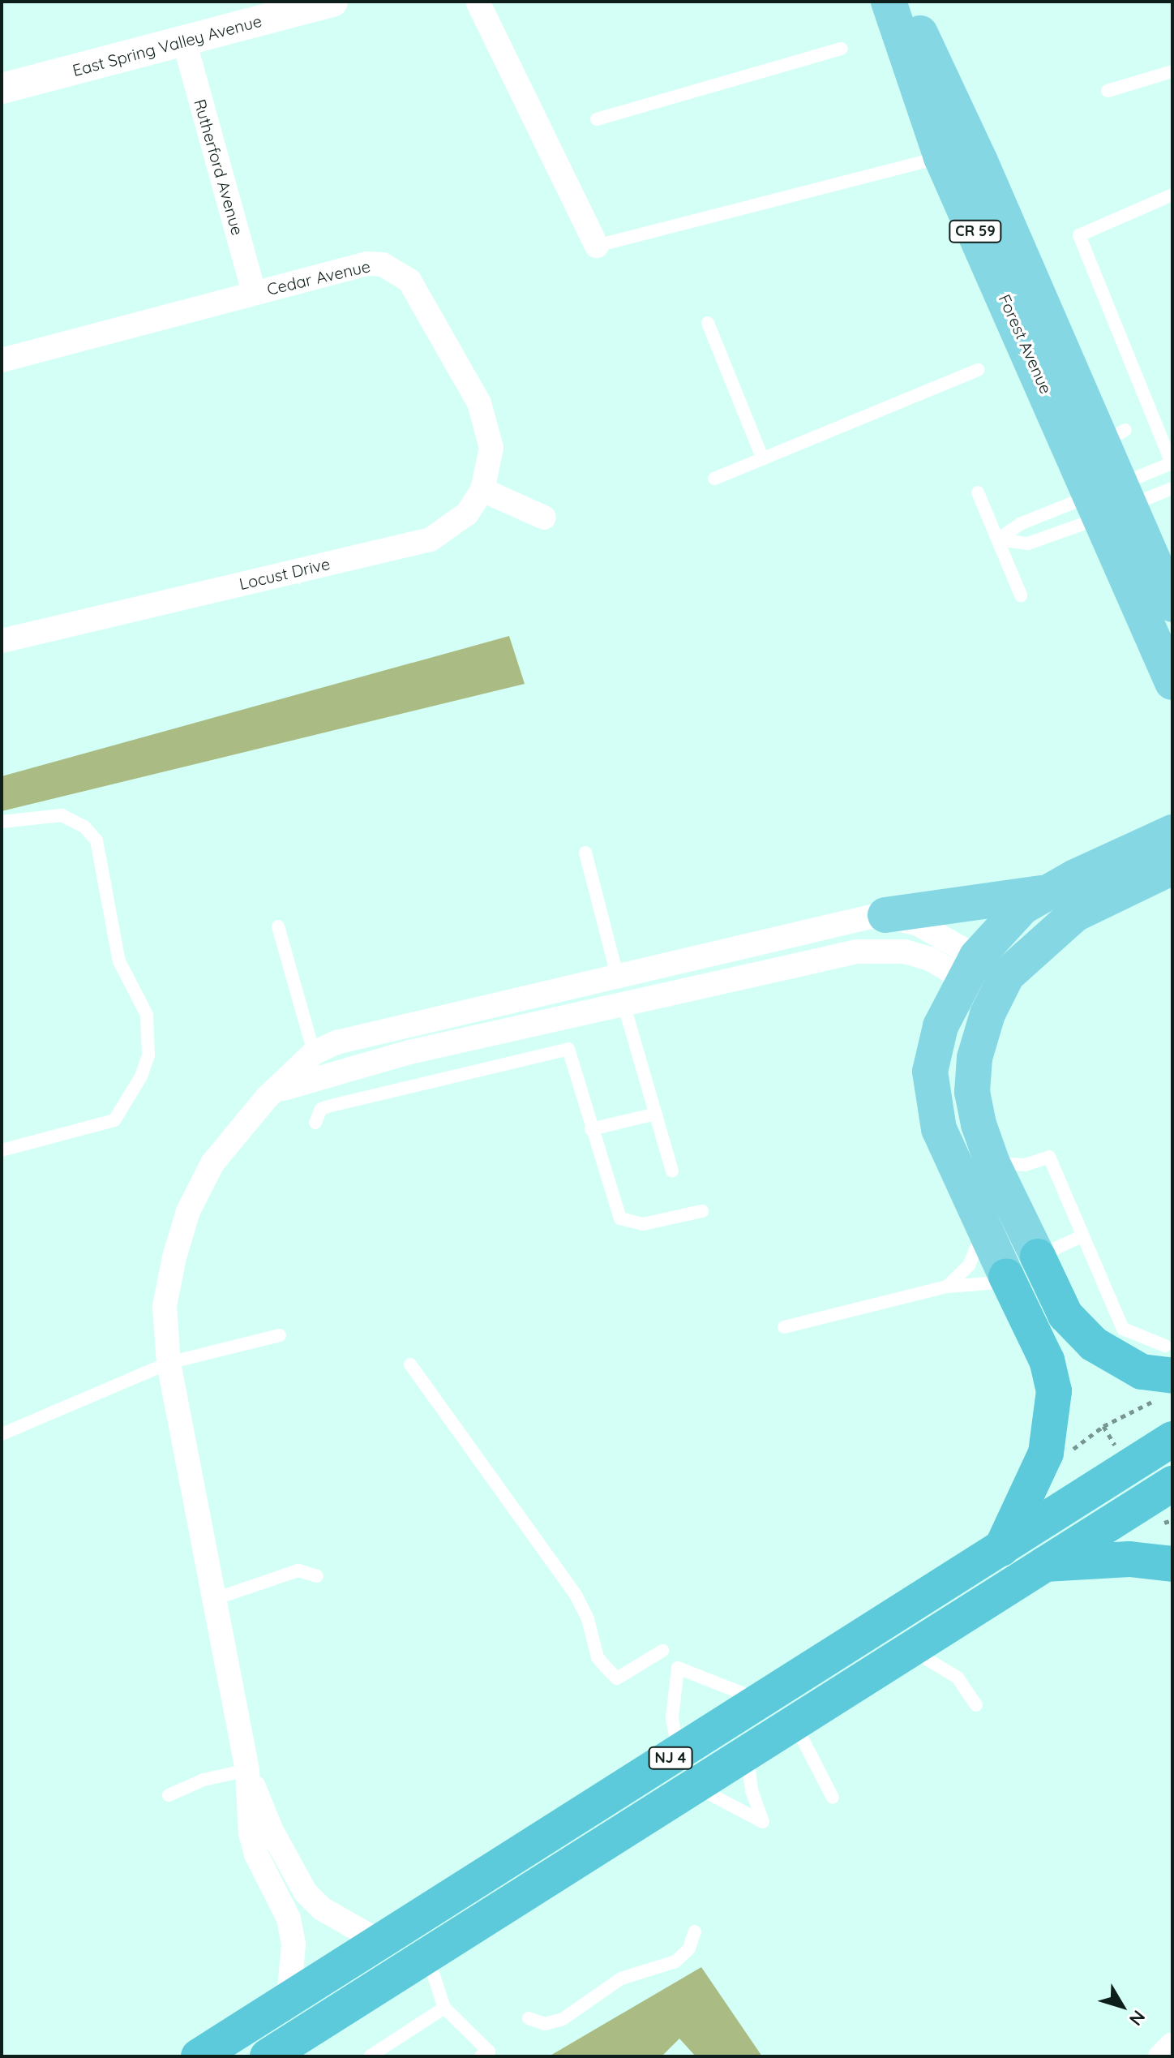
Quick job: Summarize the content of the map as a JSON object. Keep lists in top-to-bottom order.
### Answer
{
  "streets": {
    "highway": ["NJ 4"],
    "main road": ["CR 59", "Forest Avenue"],
    "street": [
      "East Spring Valley Avenue",
      "Rutherford Avenue",
      "Cedar Avenue",
      "Locust Drive"
    ]
  },
  "crossings": [
    ["East Spring Valley Avenue", "Rutherford Avenue"],
    ["Rutherford Avenue", "Cedar Avenue"],
    ["Cedar Avenue", "Locust Drive"]
  ],
  "north": "bottom right"
}
